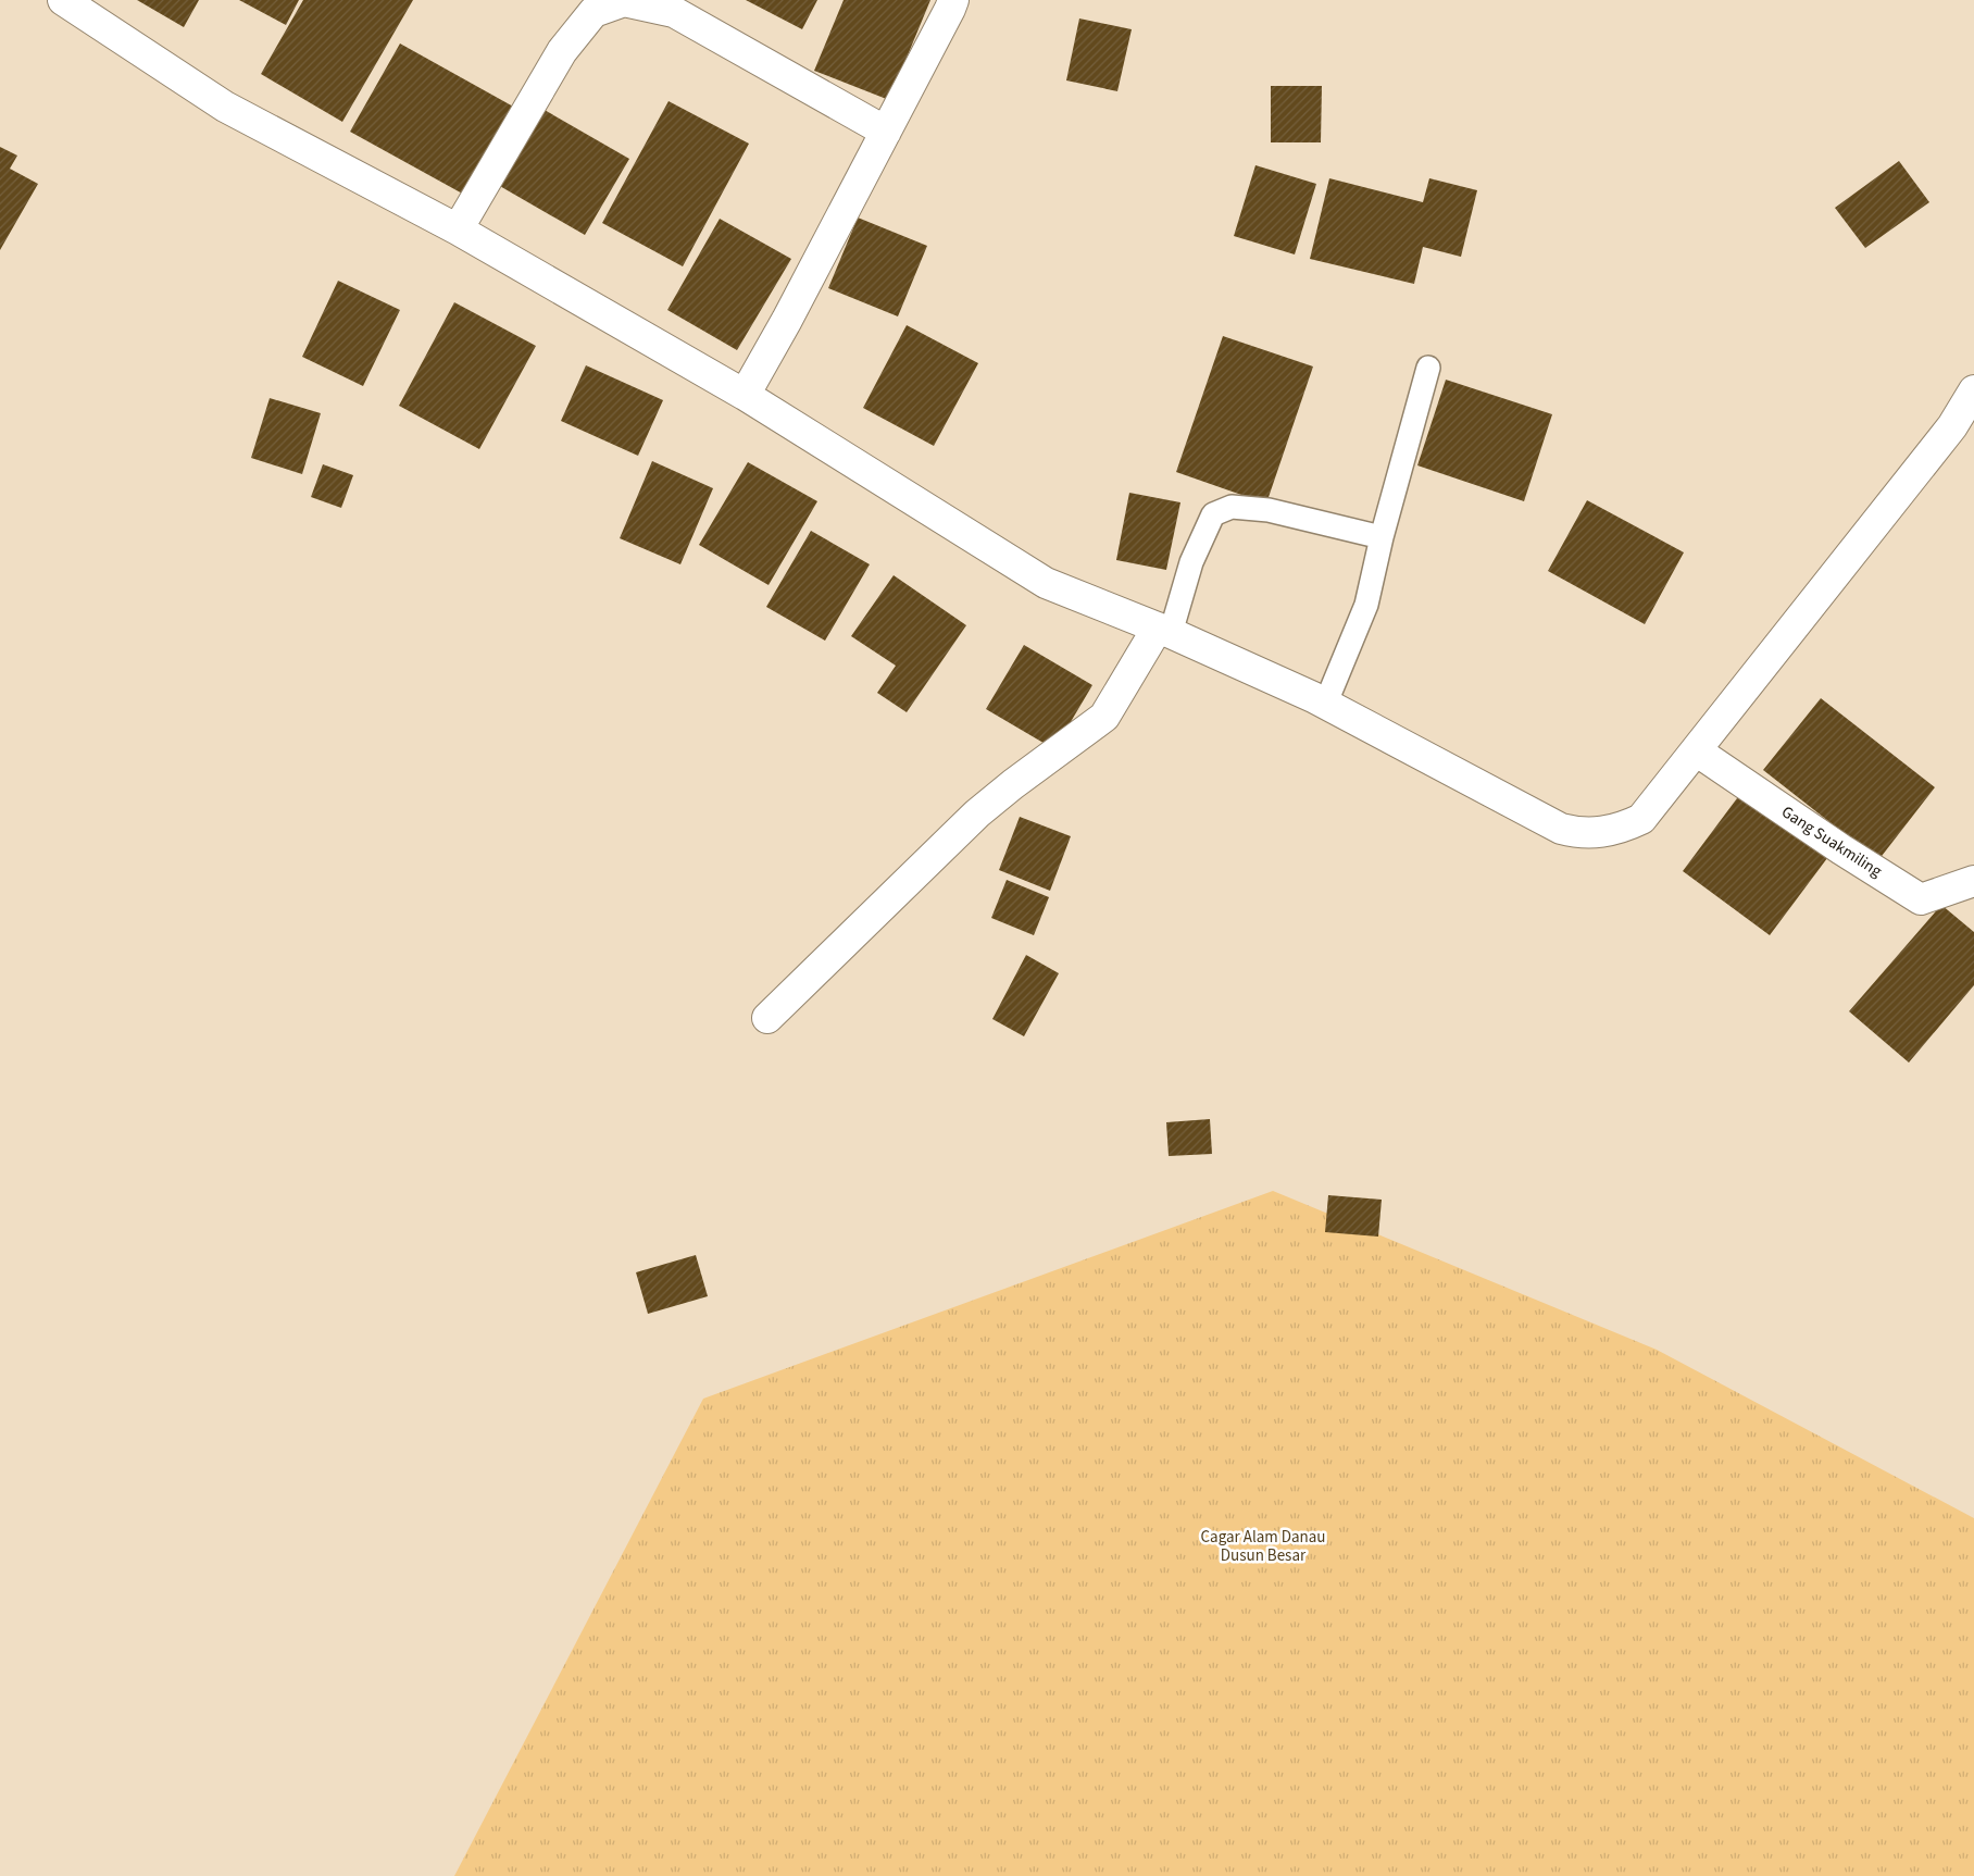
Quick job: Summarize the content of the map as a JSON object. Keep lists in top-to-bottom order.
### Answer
{
  "streets": {
    "street": ["Gang Suakmiling"]
  },
  "parks": ["Cagar Alam Danau Dusun Besar"]
}
